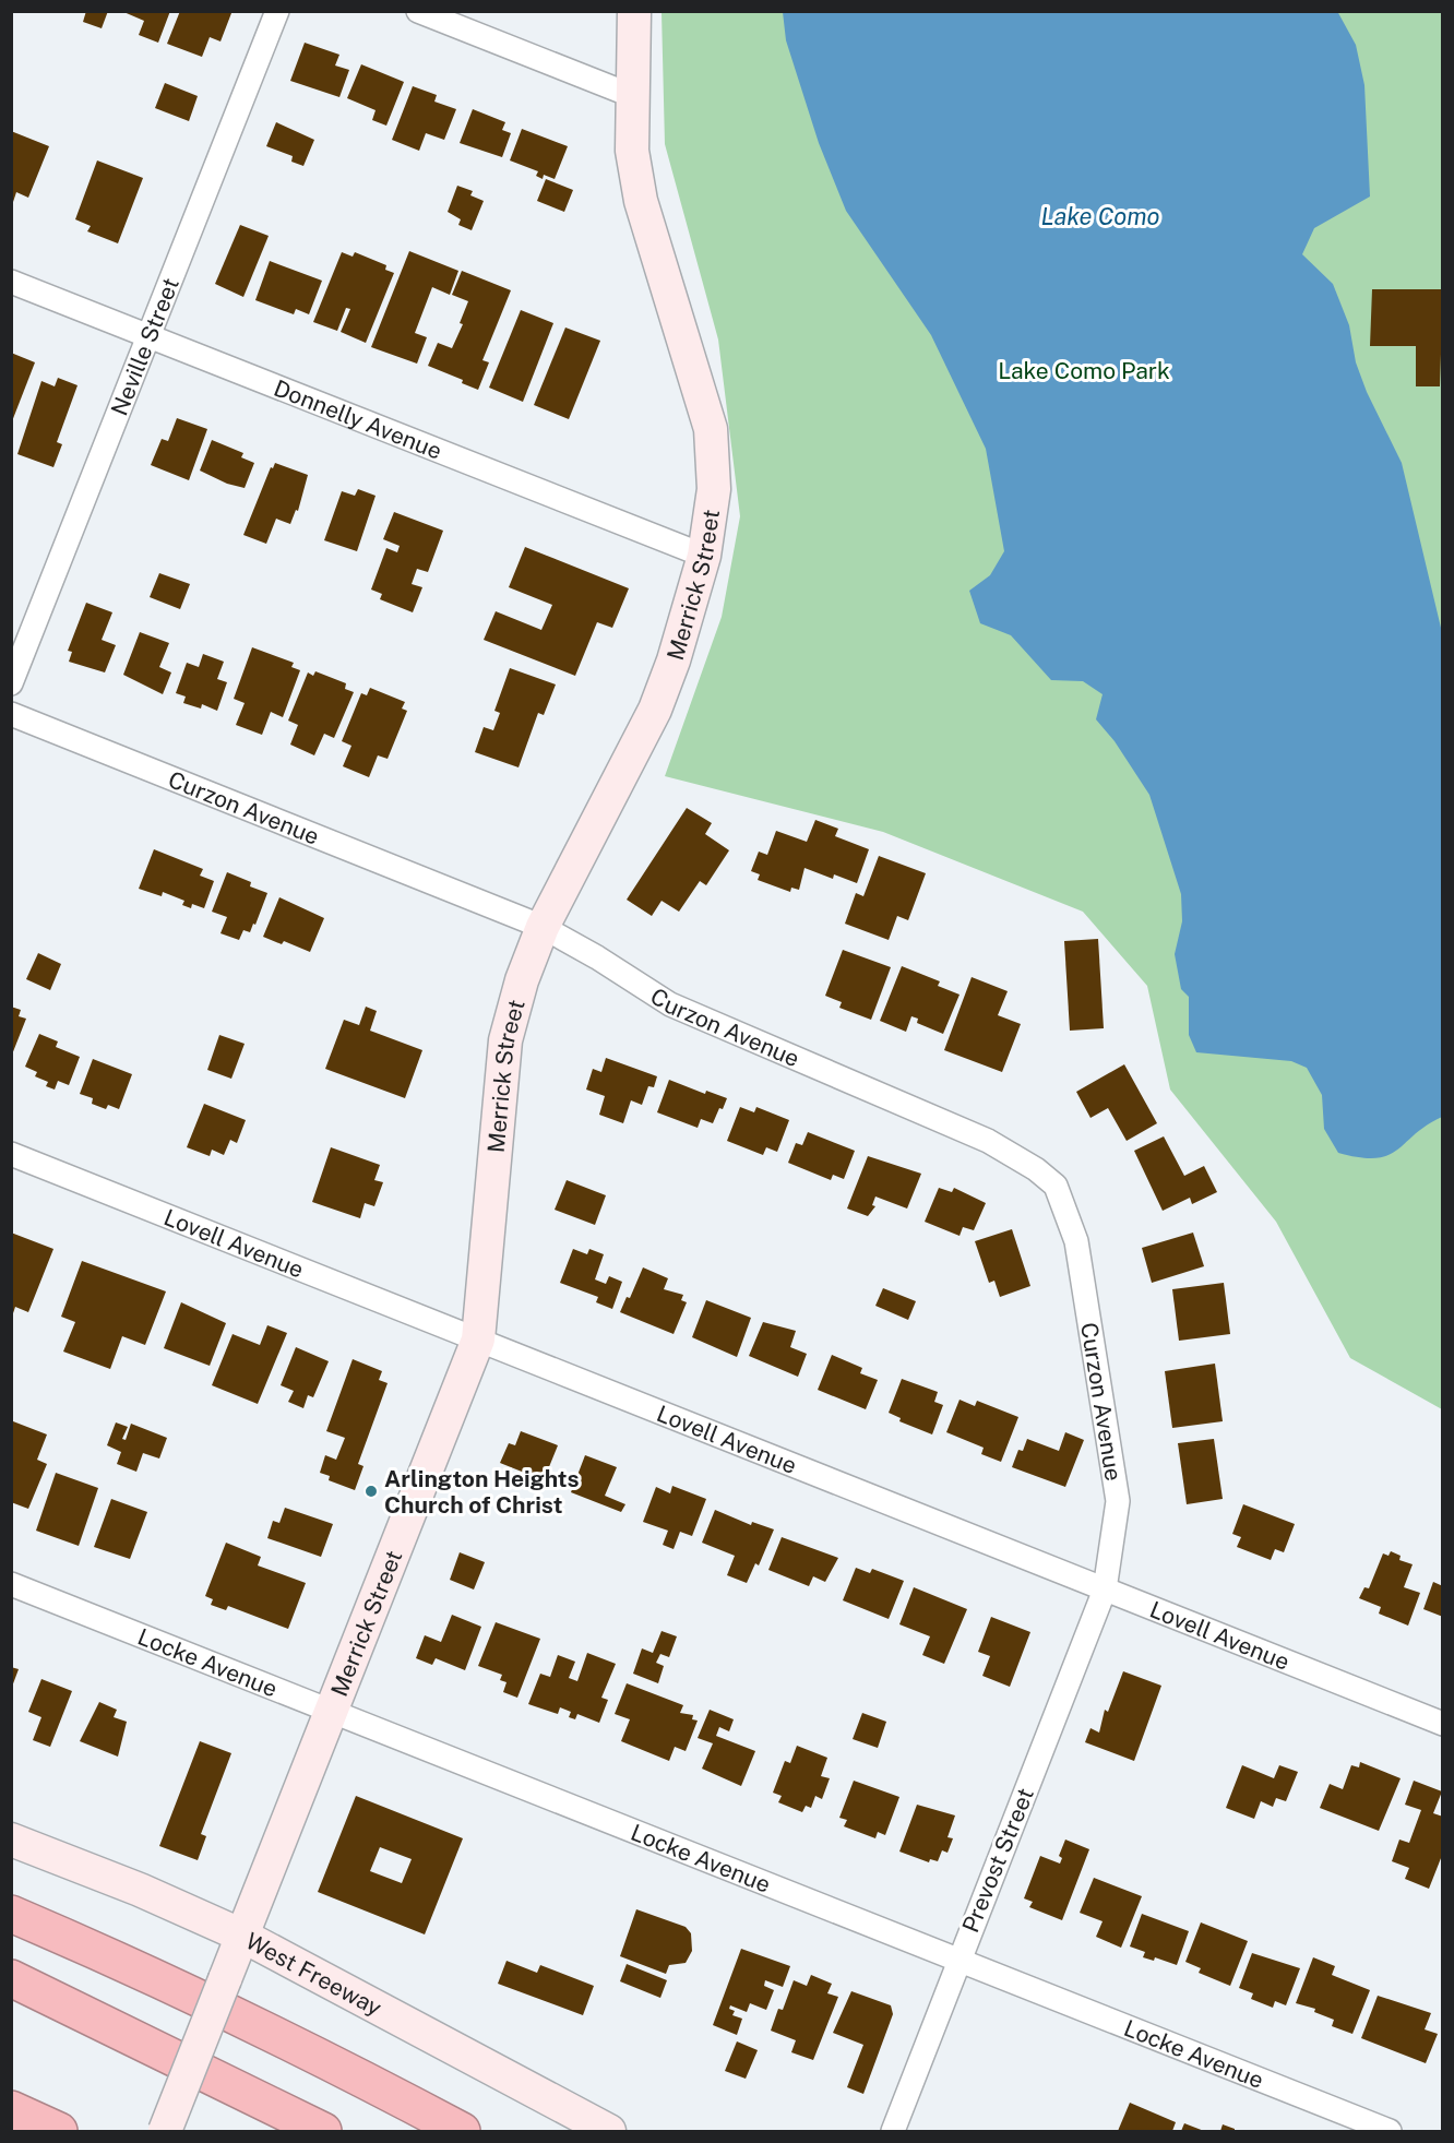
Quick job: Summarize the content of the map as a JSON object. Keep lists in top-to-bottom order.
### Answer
{
  "streets": {
    "street": [
      "Neville Street",
      "Donnelly Avenue",
      "Merrick Street",
      "Curzon Avenue",
      "Lovell Avenue",
      "Locke Avenue",
      "Prevost Street",
      "West Freeway"
    ]
  },
  "crossings": [
    ["Neville Street", "Donnelly Avenue"],
    ["Donnelly Avenue", "Merrick Street"],
    ["Merrick Street", "Curzon Avenue"],
    ["Merrick Street", "Lovell Avenue"],
    ["Merrick Street", "Locke Avenue"],
    ["Merrick Street", "West Freeway"],
    ["Curzon Avenue", "Lovell Avenue"],
    ["Curzon Avenue", "Prevost Street"],
    ["Lovell Avenue", "Prevost Street"],
    ["Locke Avenue", "Prevost Street"]
  ],
  "water": ["Lake Como"],
  "parks": ["Lake Como Park"],
  "places": ["Arlington Heights Church of Christ"]
}
